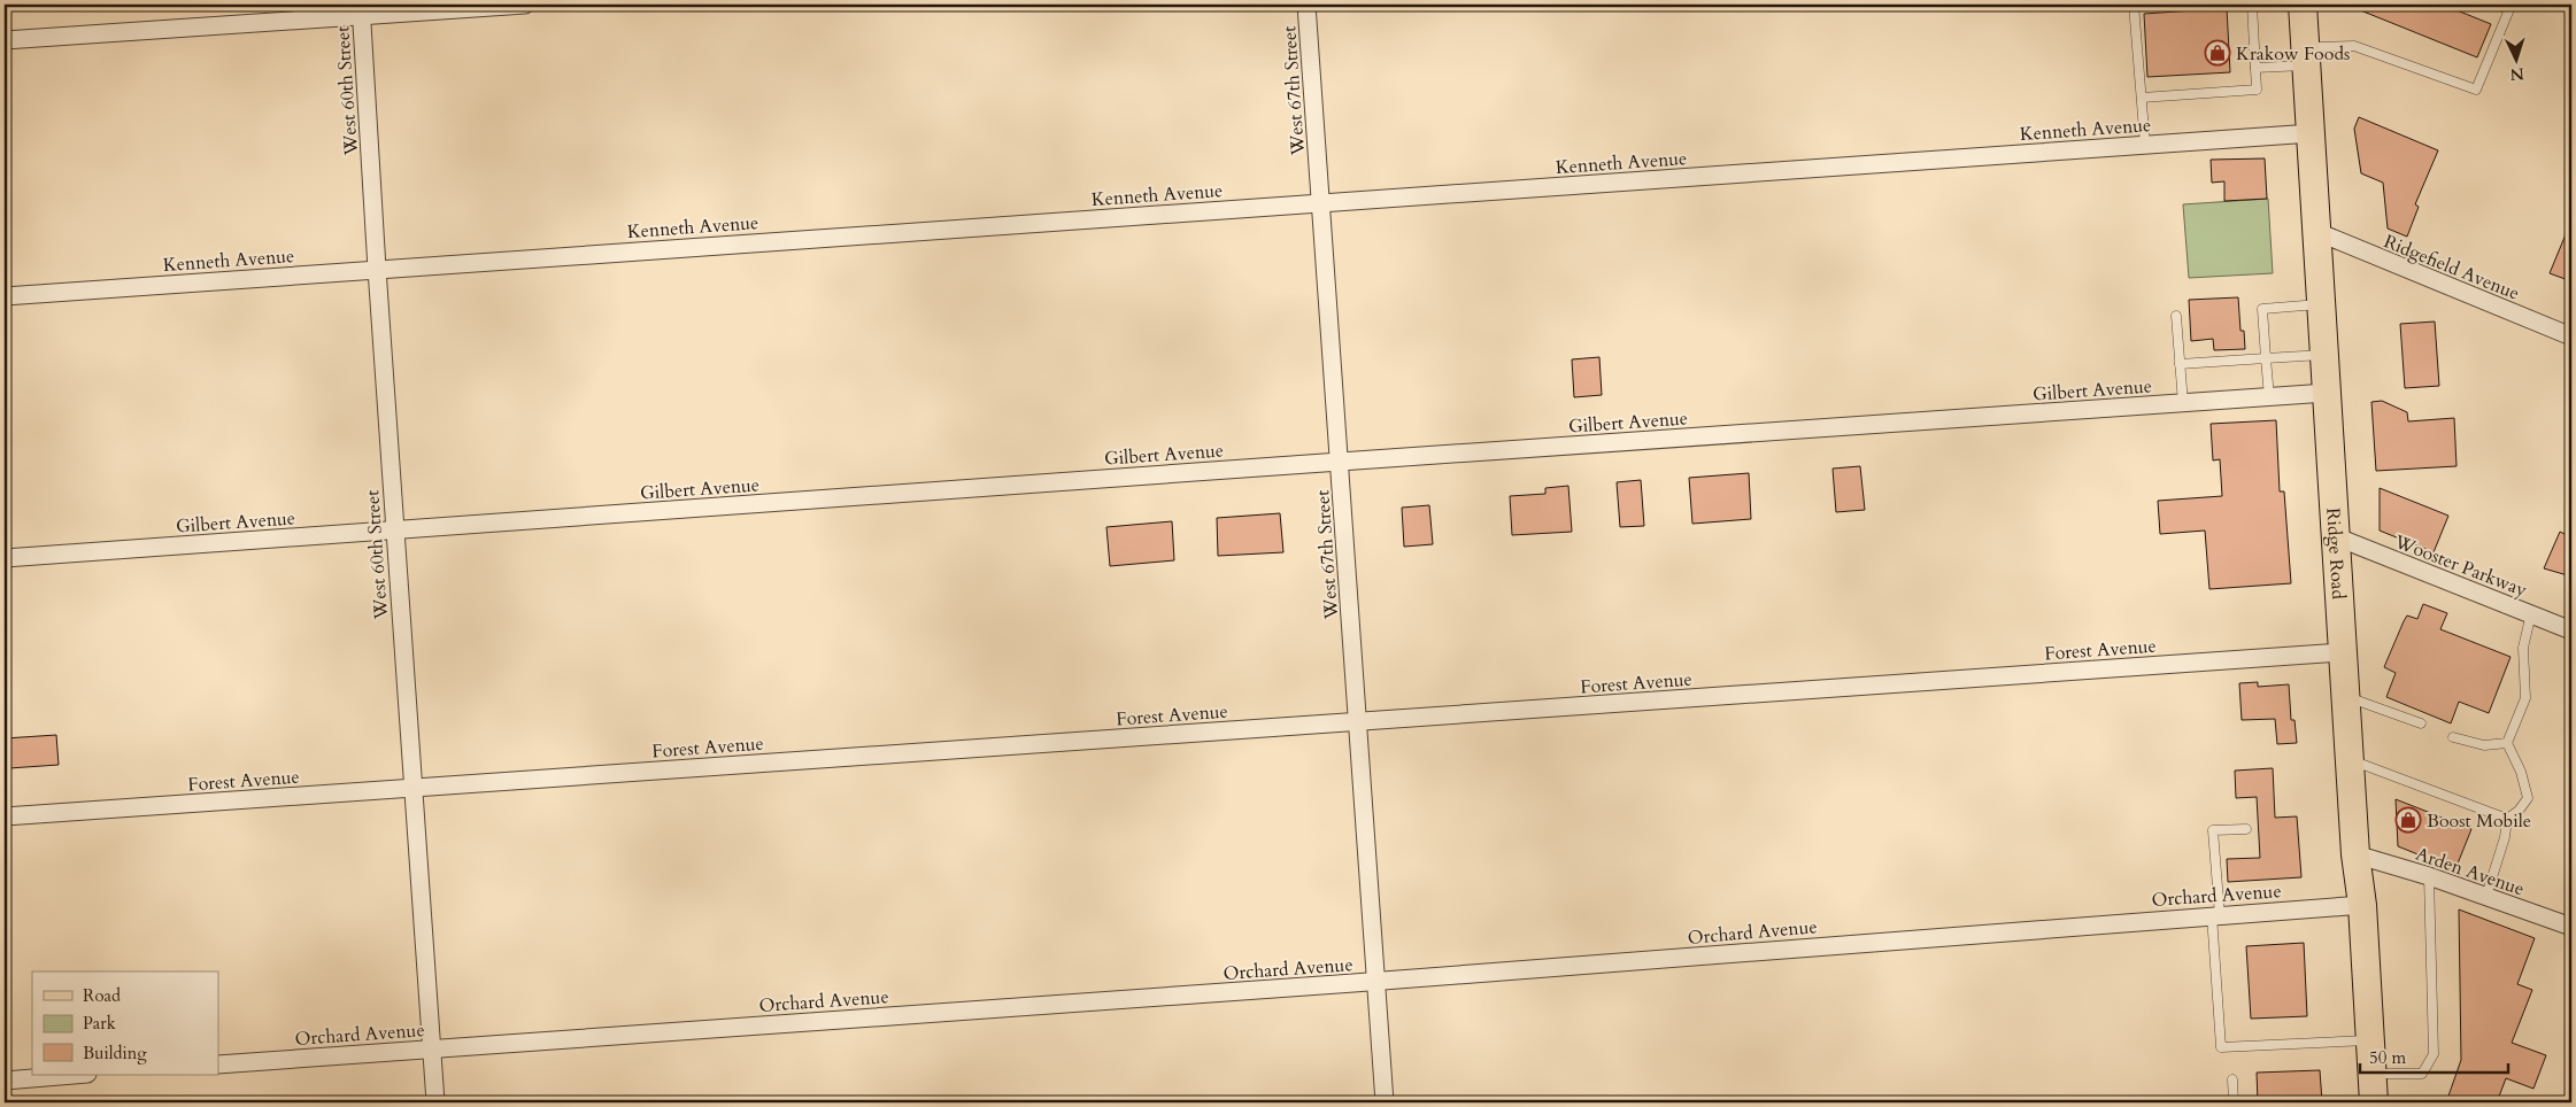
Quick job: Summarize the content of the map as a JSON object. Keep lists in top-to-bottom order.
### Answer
{
  "streets": {
    "main road": ["Ridge Road"],
    "street": [
      "West 60th Street",
      "West 67th Street",
      "Kenneth Avenue",
      "Ridgefield Avenue",
      "Gilbert Avenue",
      "Wooster Parkway",
      "Forest Avenue",
      "Arden Avenue",
      "Orchard Avenue"
    ]
  },
  "crossings": [
    ["West 60th Street", "Kenneth Avenue"],
    ["West 60th Street", "Gilbert Avenue"],
    ["West 60th Street", "Forest Avenue"],
    ["West 60th Street", "Orchard Avenue"],
    ["West 67th Street", "Kenneth Avenue"],
    ["West 67th Street", "Gilbert Avenue"],
    ["West 67th Street", "Forest Avenue"],
    ["West 67th Street", "Orchard Avenue"],
    ["Kenneth Avenue", "Ridge Road"],
    ["Ridgefield Avenue", "Ridge Road"],
    ["Gilbert Avenue", "Ridge Road"],
    ["Ridge Road", "Wooster Parkway"],
    ["Ridge Road", "Forest Avenue"],
    ["Ridge Road", "Arden Avenue"],
    ["Ridge Road", "Orchard Avenue"]
  ],
  "places": {
    "shop": ["Krakow Foods", "Boost Mobile"]
  },
  "legend": ["Road", "Park", "Building"],
  "scale_bar": "50 m",
  "north": "bottom"
}
